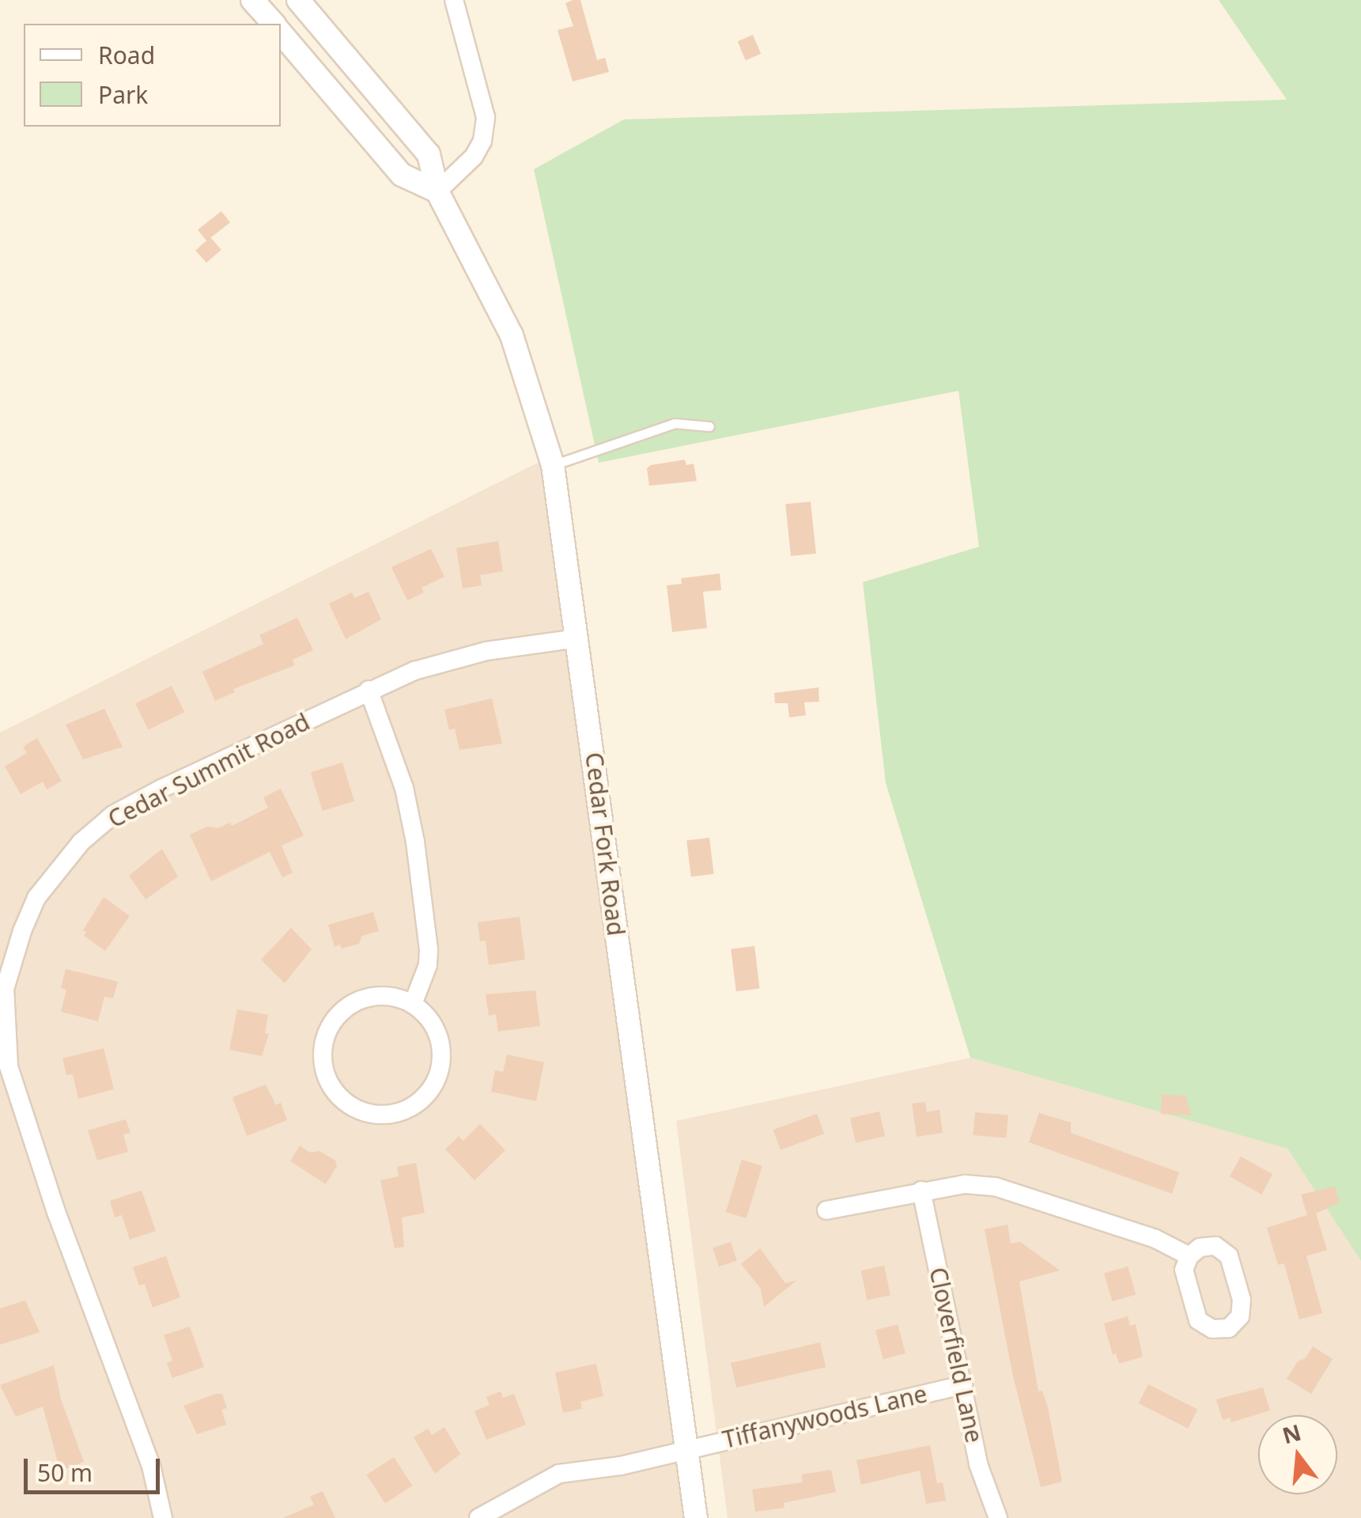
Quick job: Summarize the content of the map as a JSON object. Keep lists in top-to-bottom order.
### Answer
{
  "streets": {
    "street": [
      "Cedar Summit Road",
      "Cedar Fork Road",
      "Cloverfield Lane",
      "Tiffanywoods Lane"
    ]
  },
  "crossings": [
    ["Cedar Summit Road", "Cedar Fork Road"],
    ["Cedar Fork Road", "Tiffanywoods Lane"],
    ["Cloverfield Lane", "Tiffanywoods Lane"]
  ],
  "legend": ["Road", "Park"],
  "scale_bar": "50 m",
  "north": "top"
}
